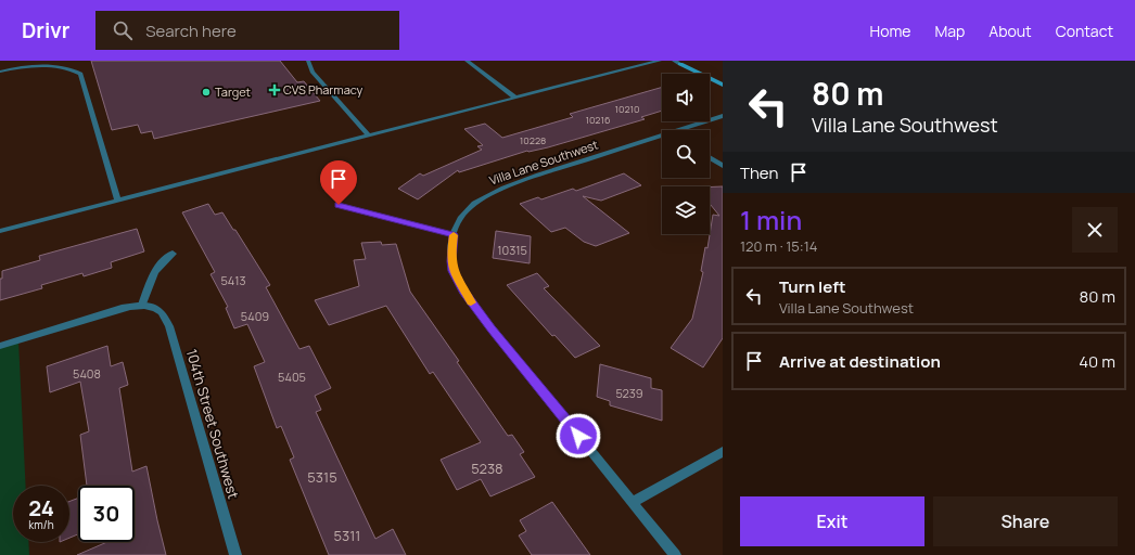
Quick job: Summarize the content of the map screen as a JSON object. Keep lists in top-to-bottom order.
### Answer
{
  "streets": {
    "street": ["Villa Lane Southwest", "104th Street Southwest"]
  },
  "places": {
    "health": ["CVS Pharmacy"],
    "other": ["Target"]
  },
  "house_numbers": [
    "10210",
    "10216",
    "10228",
    "10315",
    "5413",
    "5409",
    "5408",
    "5405",
    "5239",
    "5238",
    "5315",
    "5311"
  ],
  "page": {
    "header": "Drivr",
    "search": "Search here",
    "nav": [
      "Home",
      "Map",
      "About",
      "Contact"
    ],
    "turn": ["80 m", "Villa Lane Southwest"],
    "then": "Then",
    "heading": ["1 min", "120 m · 15:14"],
    "list": [
      {
        "name": "Turn left",
        "note": "Villa Lane Southwest",
        "value": "80 m"
      },
      {
        "name": "Arrive at destination",
        "value": "40 m"
      }
    ],
    "speed": "24 km/h",
    "limit": "30",
    "buttons": ["Exit", "Share"]
  }
}
